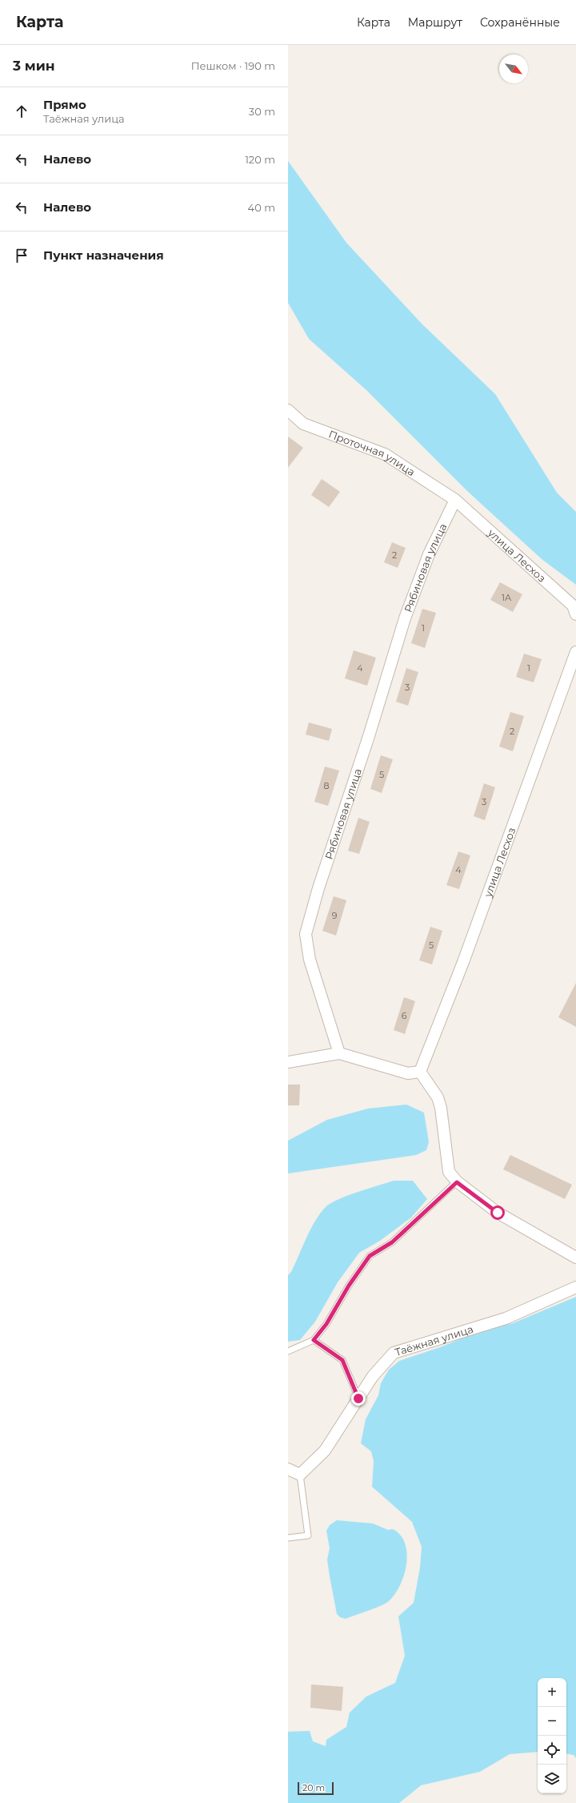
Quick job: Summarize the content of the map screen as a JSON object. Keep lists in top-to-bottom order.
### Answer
{
  "streets": {
    "street": [
      "Проточная улица",
      "улица Лесхоз",
      "Рябиновая улица",
      "Таёжная улица"
    ]
  },
  "crossings": [
    ["Проточная улица", "улица Лесхоз"],
    ["Проточная улица", "Рябиновая улица"],
    ["улица Лесхоз", "Рябиновая улица"]
  ],
  "house_numbers": [
    "2",
    "1А",
    "1",
    "4",
    "1",
    "3",
    "2",
    "5",
    "8",
    "3",
    "4",
    "9",
    "5",
    "6"
  ],
  "scale_bar": "20 m",
  "north": "bottom right",
  "page": {
    "header": "Карта",
    "nav": ["Карта", "Маршрут", "Сохранённые"],
    "heading": ["3 мин", "Пешком · 190 m"],
    "list": [
      ["Прямо", "Таёжная улица", "30 m"],
      ["Налево", "120 m"],
      ["Налево", "40 m"],
      "Пункт назначения"
    ],
    "map_buttons": ["+", "−"],
    "scale": "20 m"
  }
}
